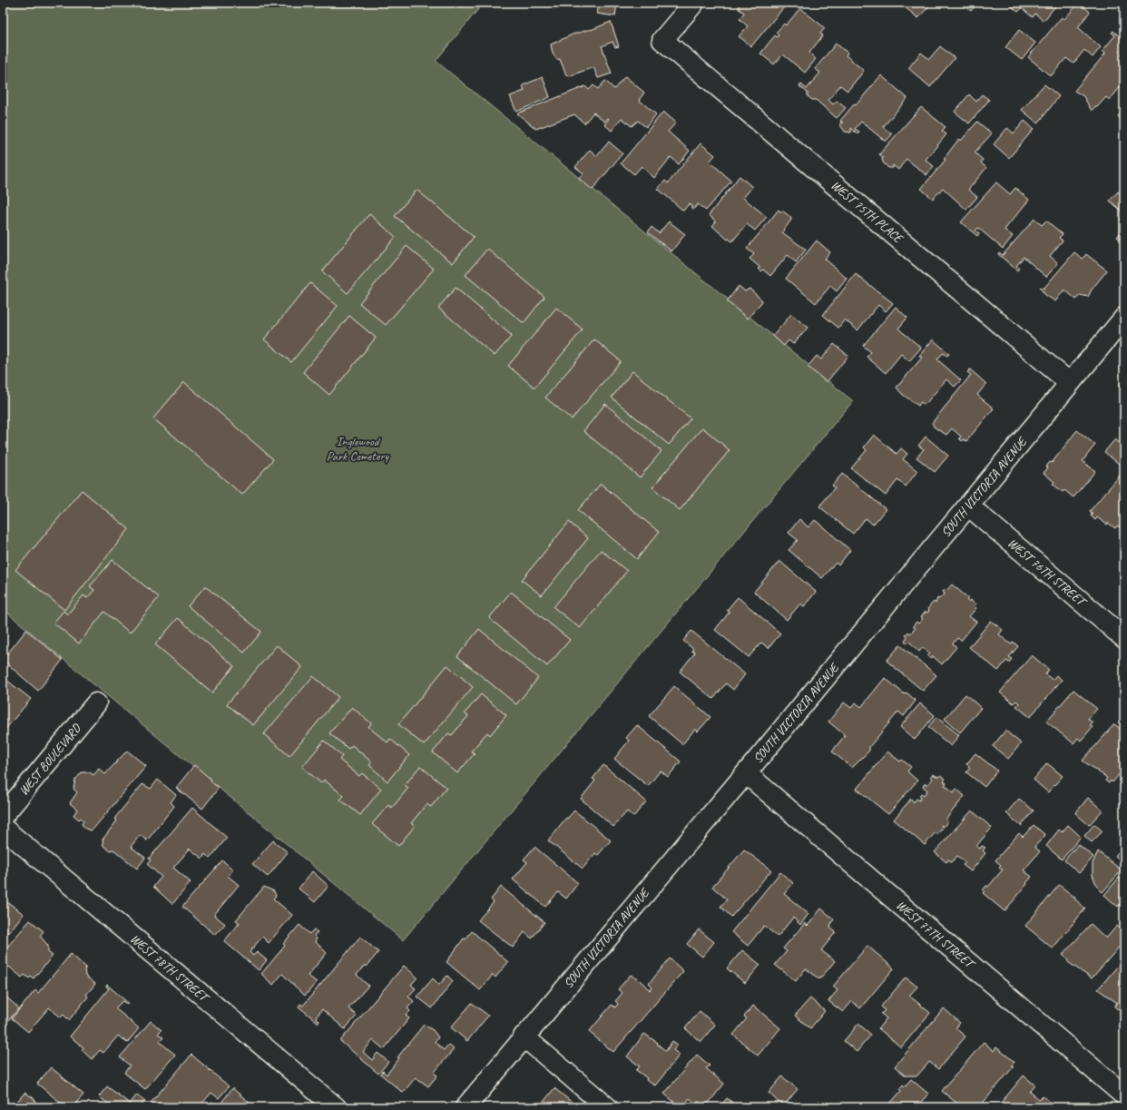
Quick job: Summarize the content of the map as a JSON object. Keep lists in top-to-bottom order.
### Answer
{
  "streets": {
    "street": [
      "WEST 75TH PLACE",
      "SOUTH VICTORIA AVENUE",
      "WEST 76TH STREET",
      "WEST BOULEVARD",
      "WEST 77TH STREET",
      "WEST 78TH STREET"
    ]
  },
  "crossings": [
    ["WEST 75TH PLACE", "SOUTH VICTORIA AVENUE"],
    ["SOUTH VICTORIA AVENUE", "WEST 76TH STREET"],
    ["SOUTH VICTORIA AVENUE", "WEST 77TH STREET"]
  ],
  "parks": ["Inglewood Park Cemetery"]
}
